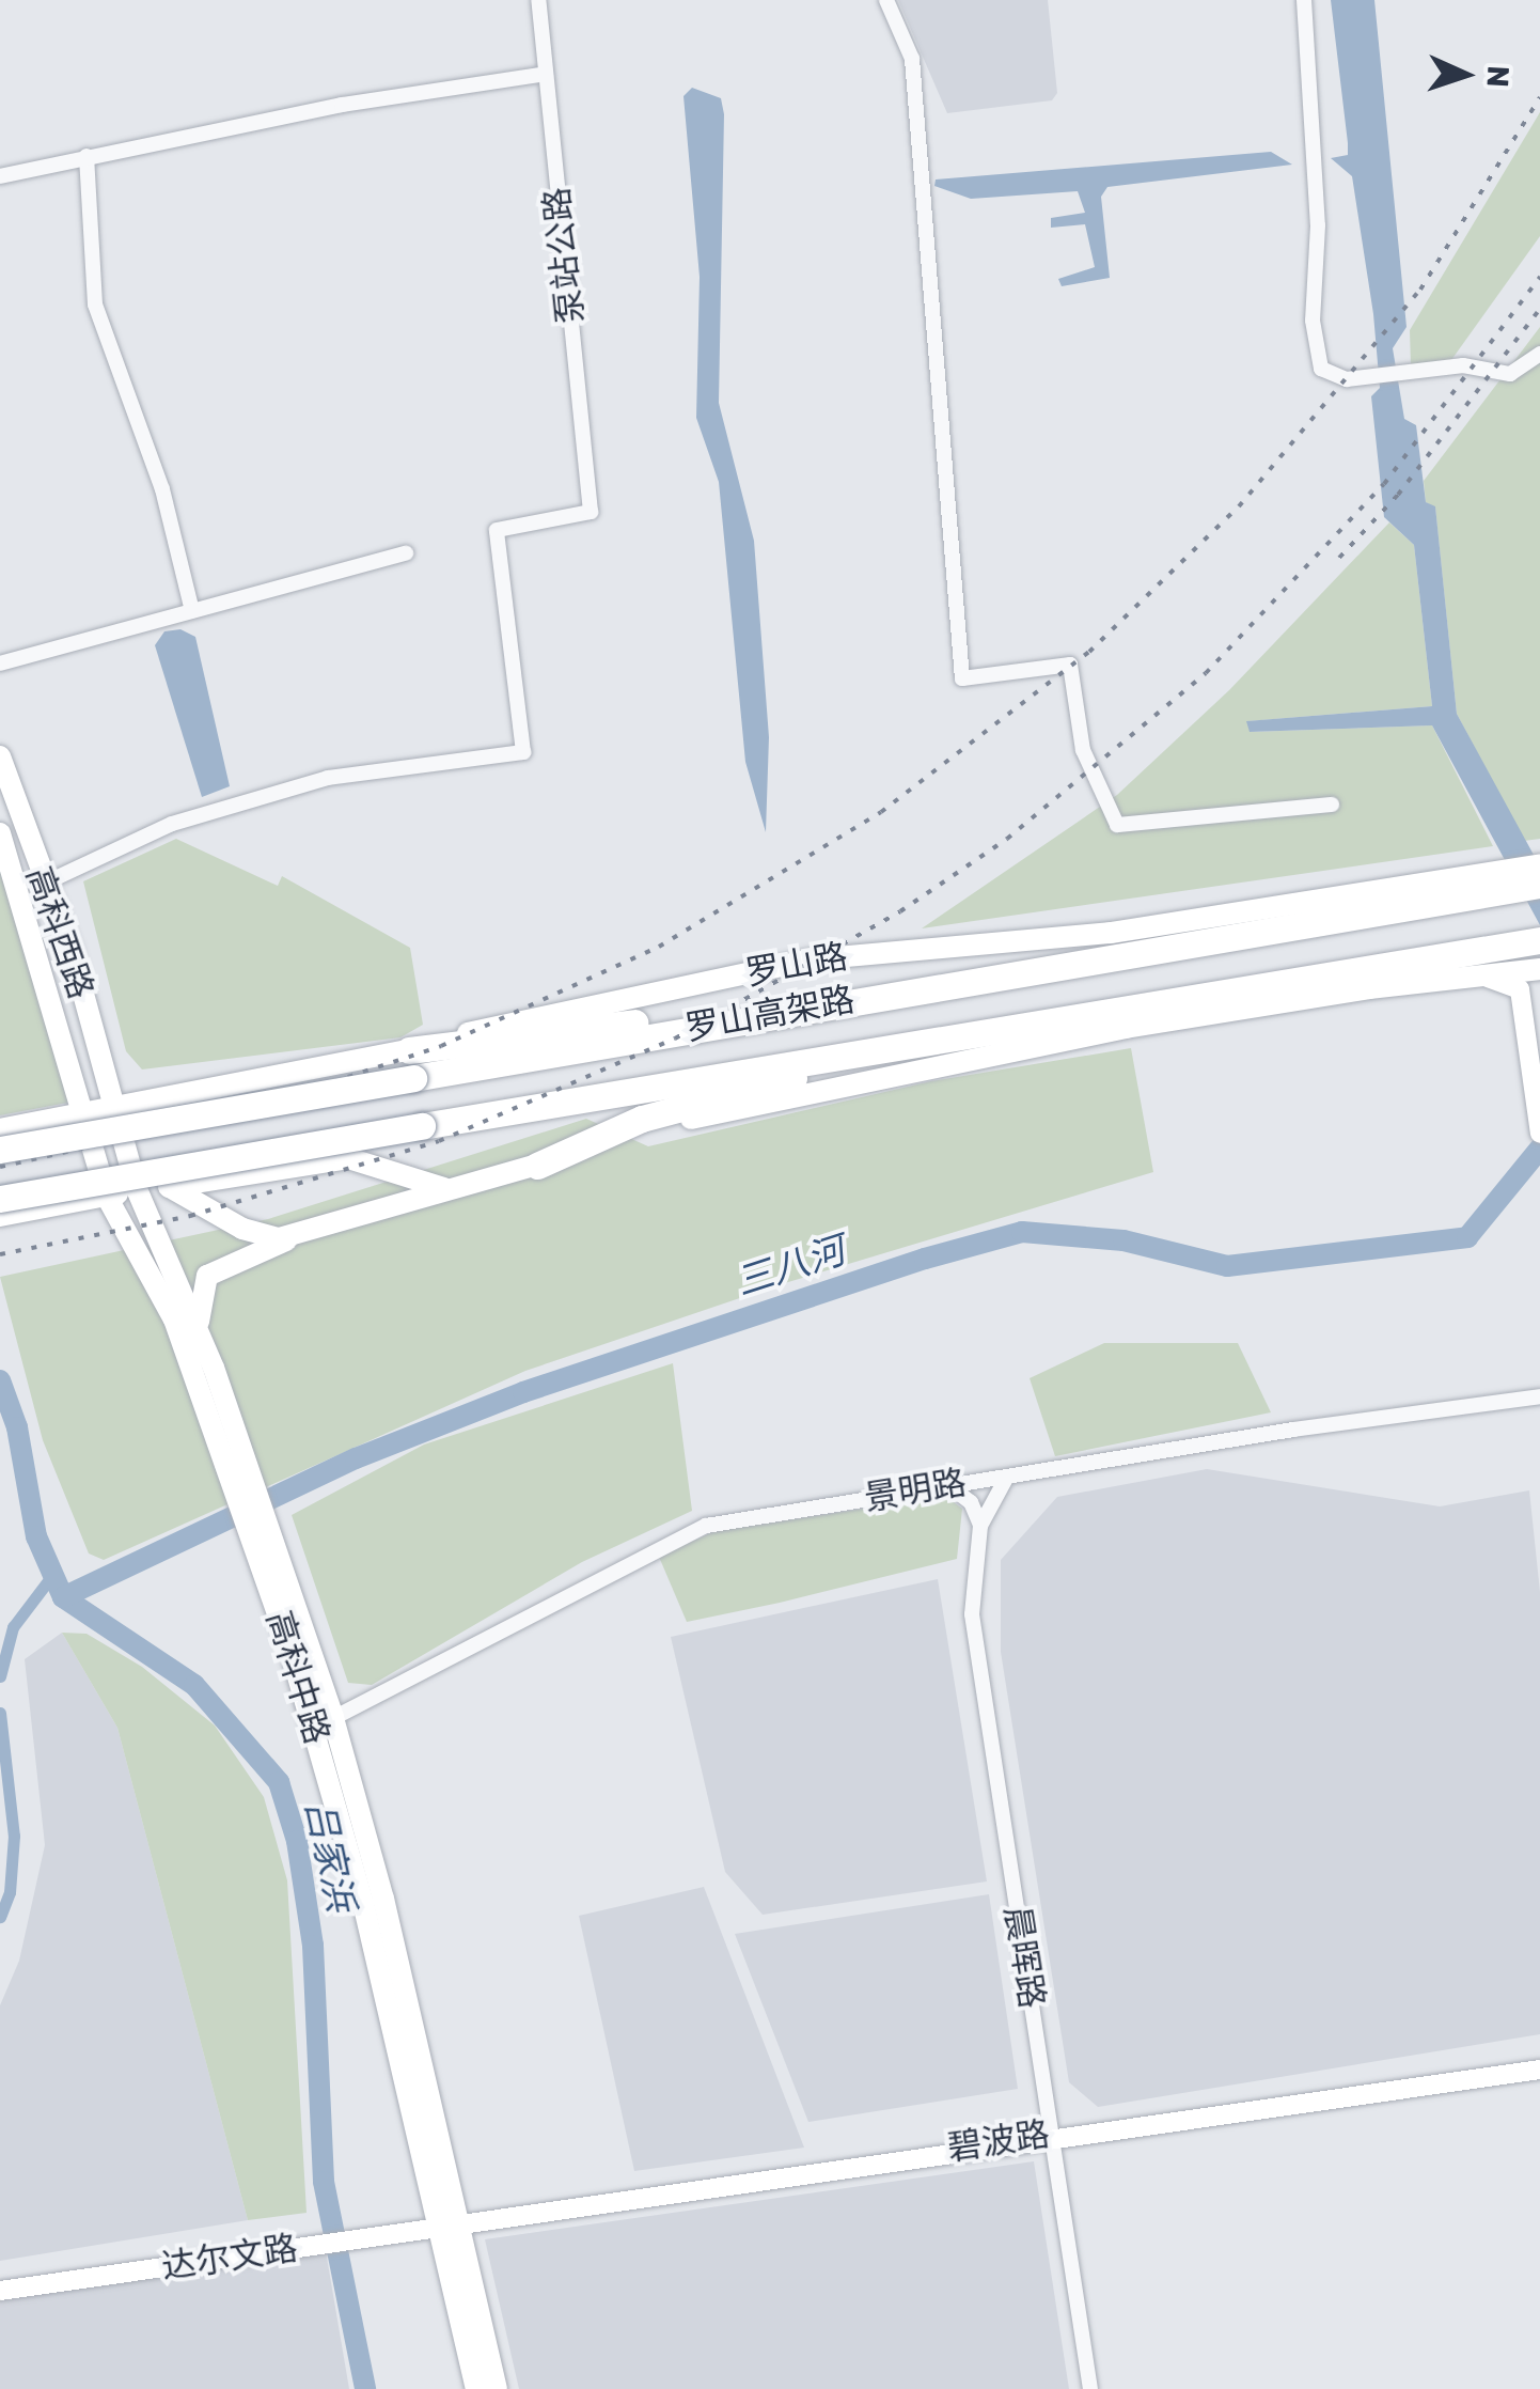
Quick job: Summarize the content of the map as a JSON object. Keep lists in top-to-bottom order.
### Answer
{
  "streets": {
    "highway": ["罗山高架路"],
    "main road": ["高科西路", "罗山路", "高科中路"],
    "street": [
      "泵站公路",
      "景明路",
      "晨晖路",
      "碧波路",
      "达尔文路"
    ]
  },
  "crossings": [
    ["泵站公路", "高科西路"],
    ["高科西路", "罗山路"],
    ["高科西路", "高科中路"],
    ["罗山路", "罗山高架路"],
    ["罗山路", "高科中路"],
    ["景明路", "高科中路"],
    ["景明路", "晨晖路"],
    ["高科中路", "碧波路"],
    ["高科中路", "达尔文路"],
    ["晨晖路", "碧波路"],
    ["碧波路", "达尔文路"]
  ],
  "water": ["三八河", "吕家浜"],
  "north": "right"
}
